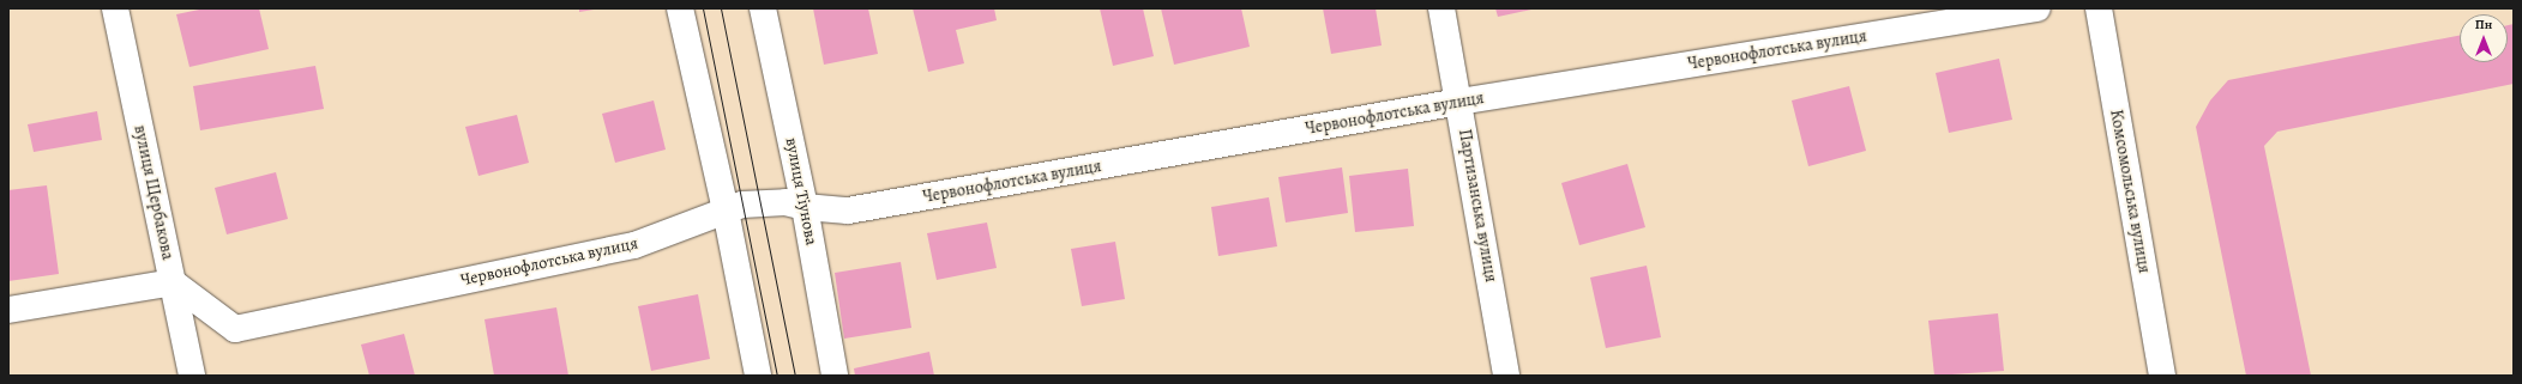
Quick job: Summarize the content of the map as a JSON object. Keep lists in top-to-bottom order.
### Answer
{
  "streets": {
    "street": [
      "Червонофлотська вулиця",
      "вулиця Тіунова",
      "Комсомольська вулиця",
      "вулиця Щербакова",
      "Партизанська вулиця"
    ]
  },
  "crossings": [
    ["Червонофлотська вулиця", "вулиця Тіунова"],
    ["Червонофлотська вулиця", "вулиця Щербакова"],
    ["Червонофлотська вулиця", "Партизанська вулиця"]
  ],
  "north": "top"
}
